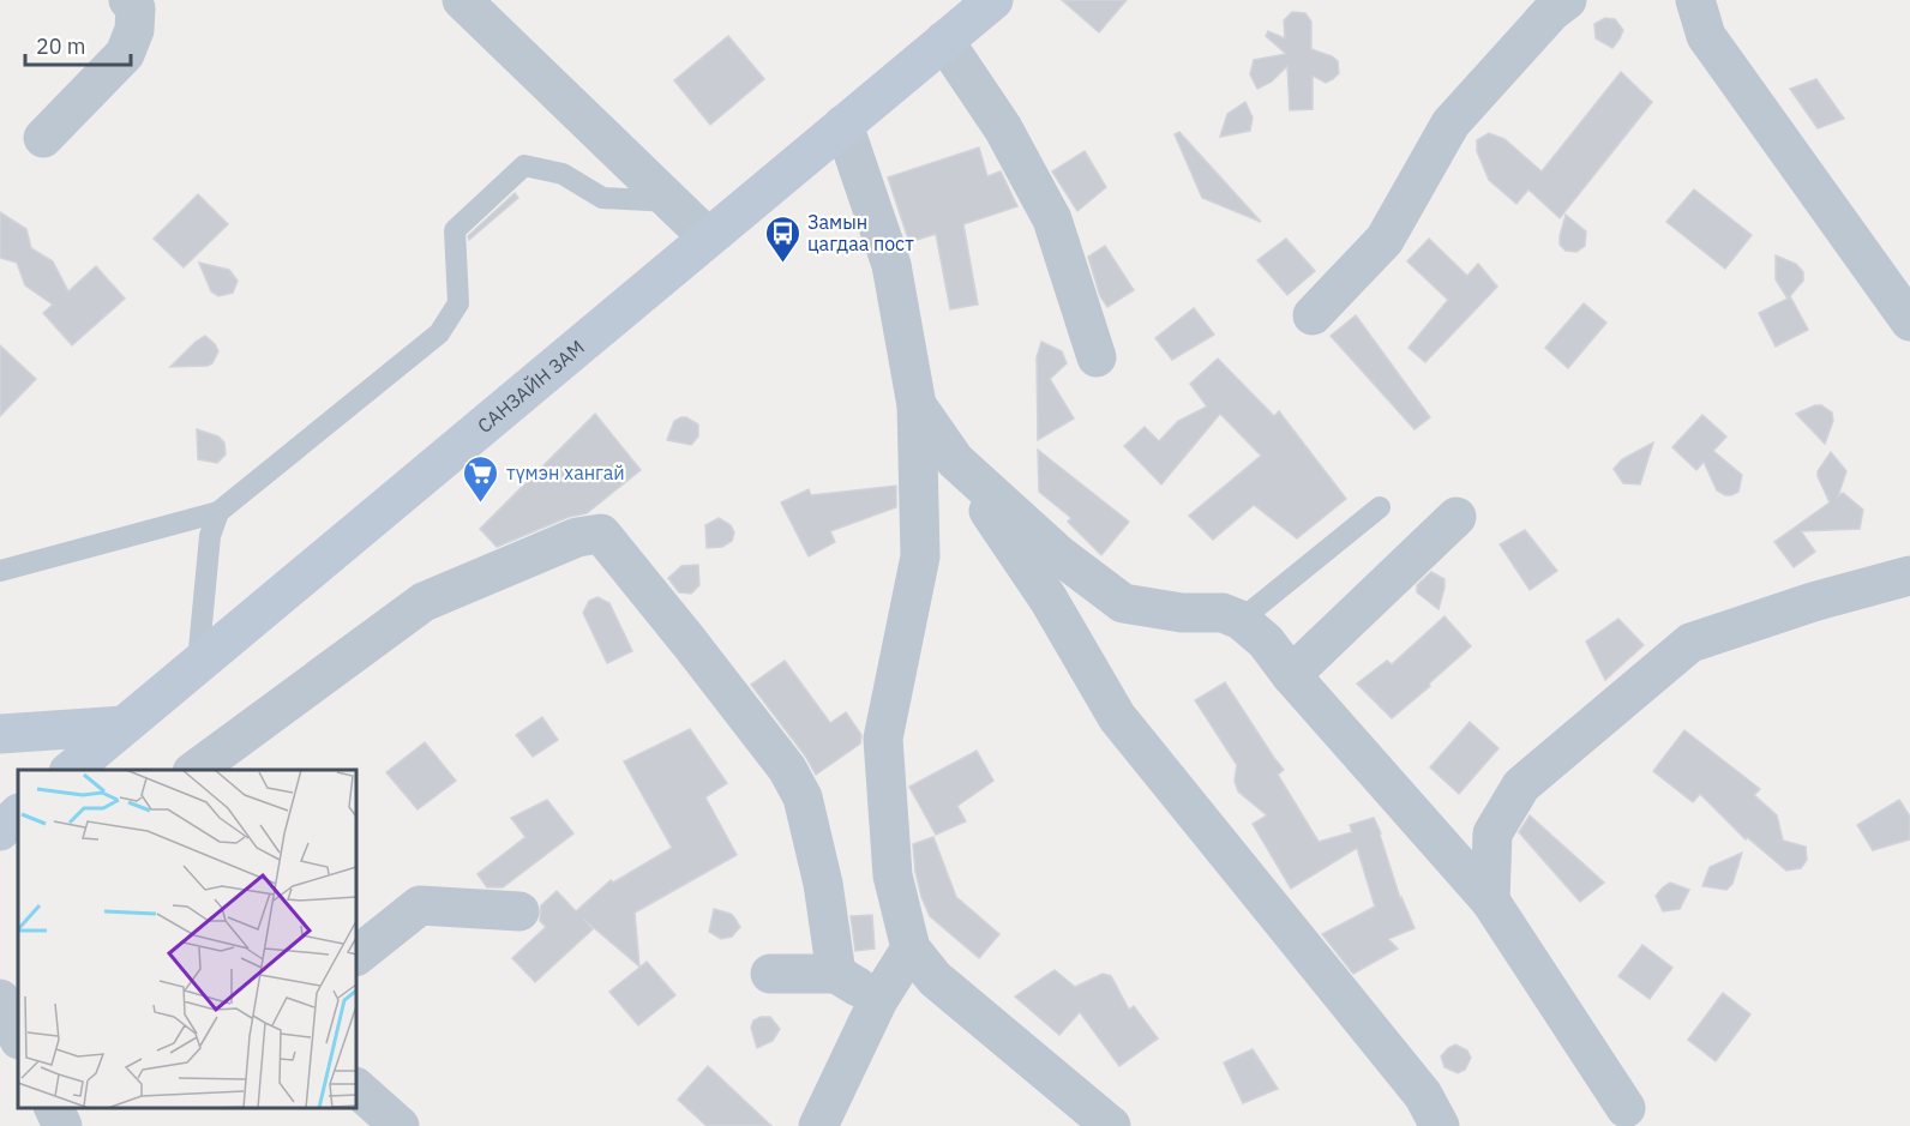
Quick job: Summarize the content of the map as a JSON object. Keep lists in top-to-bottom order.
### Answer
{
  "streets": {
    "main road": ["САНЗАЙН ЗАМ"]
  },
  "places": {
    "bus stop": ["Замын цагдаа пост"],
    "supermarket": ["түмэн хангай"]
  },
  "scale_bar": "20 m"
}
